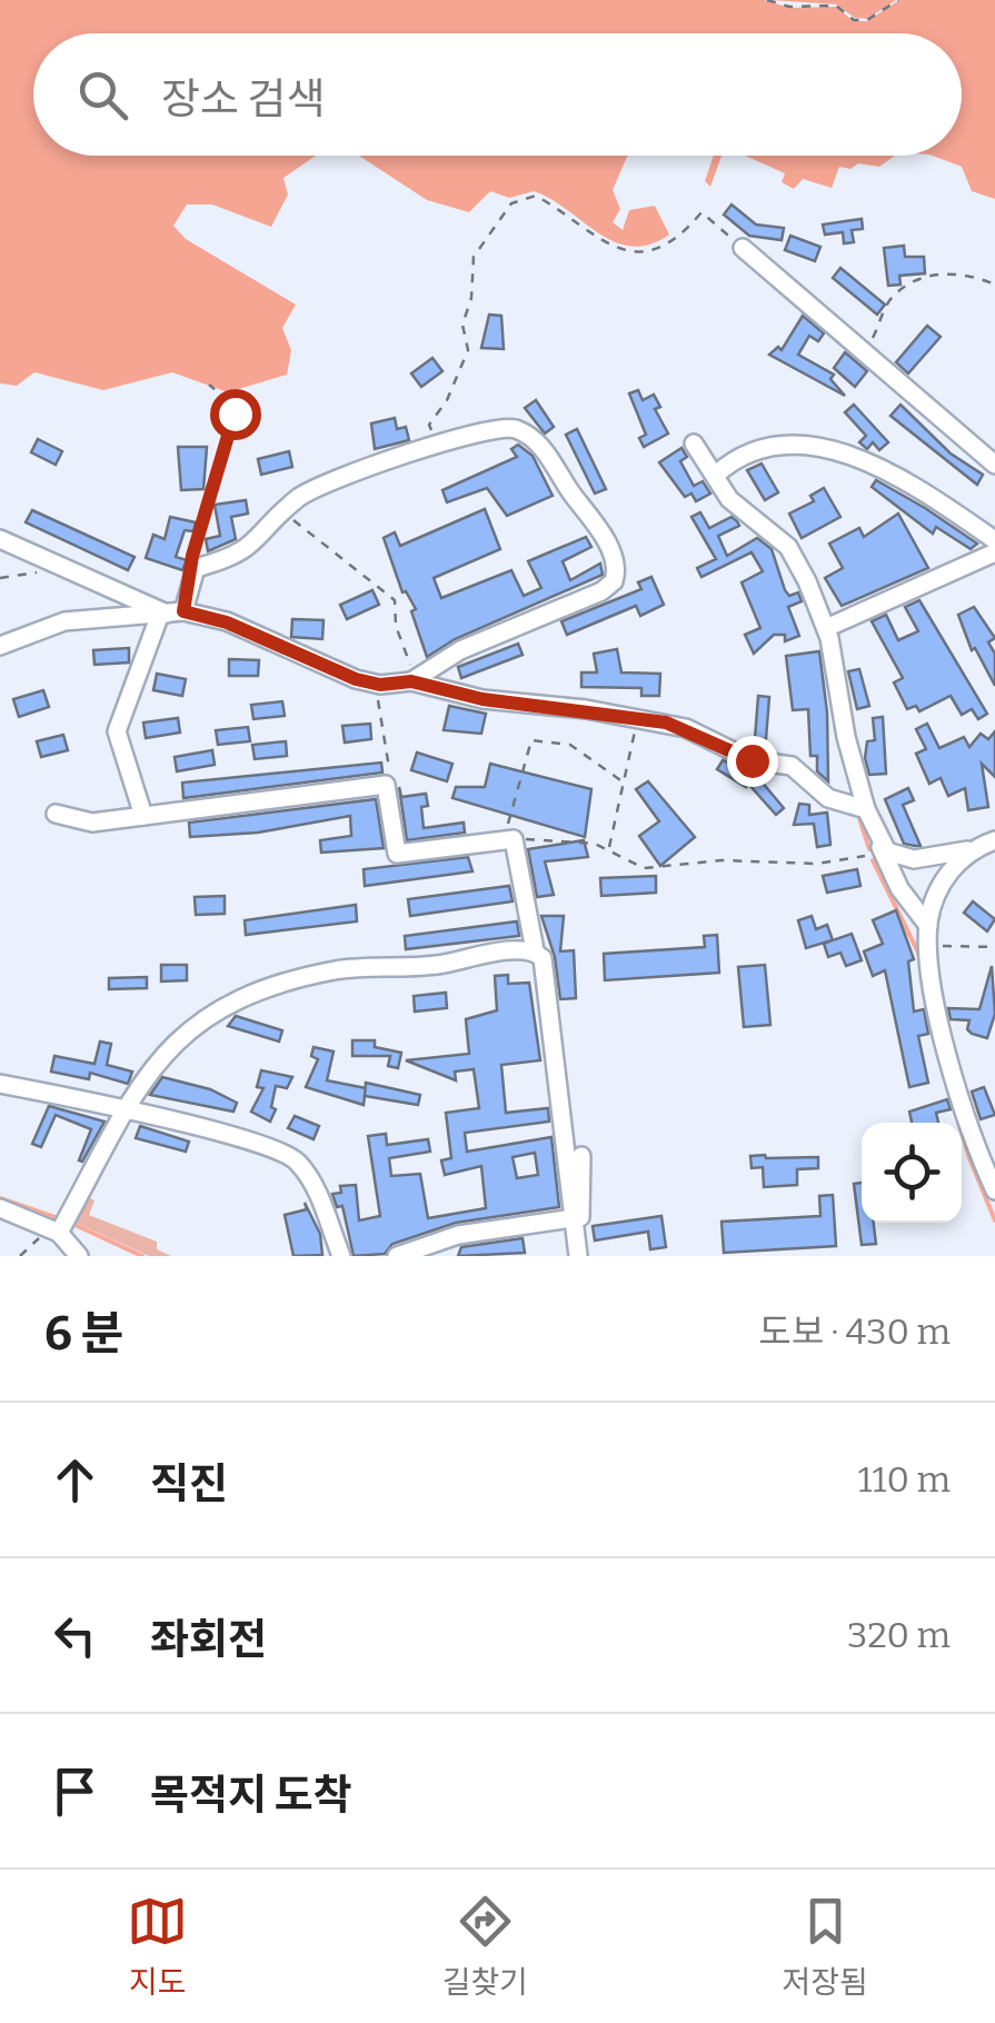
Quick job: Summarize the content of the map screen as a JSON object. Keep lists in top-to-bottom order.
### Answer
{
  "page": {
    "search": "장소 검색",
    "heading": ["6 분", "도보 · 430 m"],
    "list": [
      ["직진", "110 m"],
      ["좌회전", "320 m"],
      "목적지 도착"
    ],
    "nav": ["지도", "길찾기", "저장됨"]
  }
}
